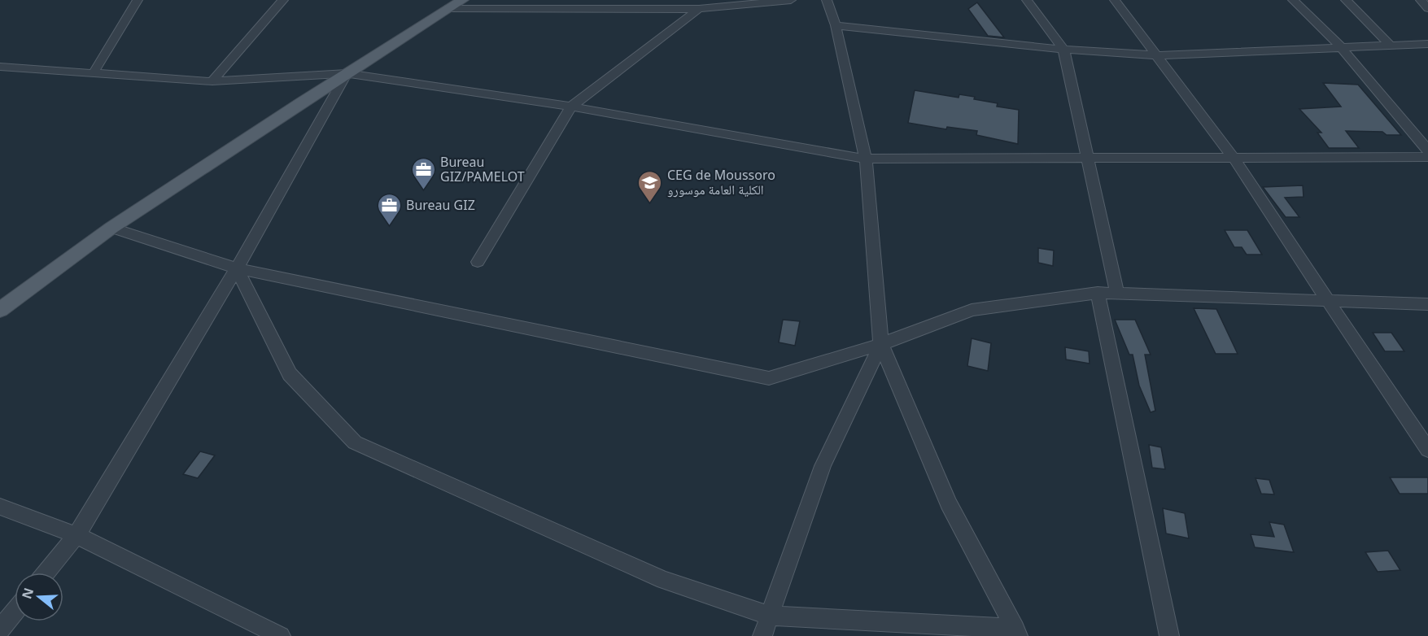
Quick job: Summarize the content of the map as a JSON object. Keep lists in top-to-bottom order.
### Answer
{
  "places": {
    "office": ["Bureau GIZ/PAMELOT", "Bureau GIZ"],
    "school or university": ["CEG de Moussoro الكلية العامة موسورو"]
  },
  "north": "left"
}
